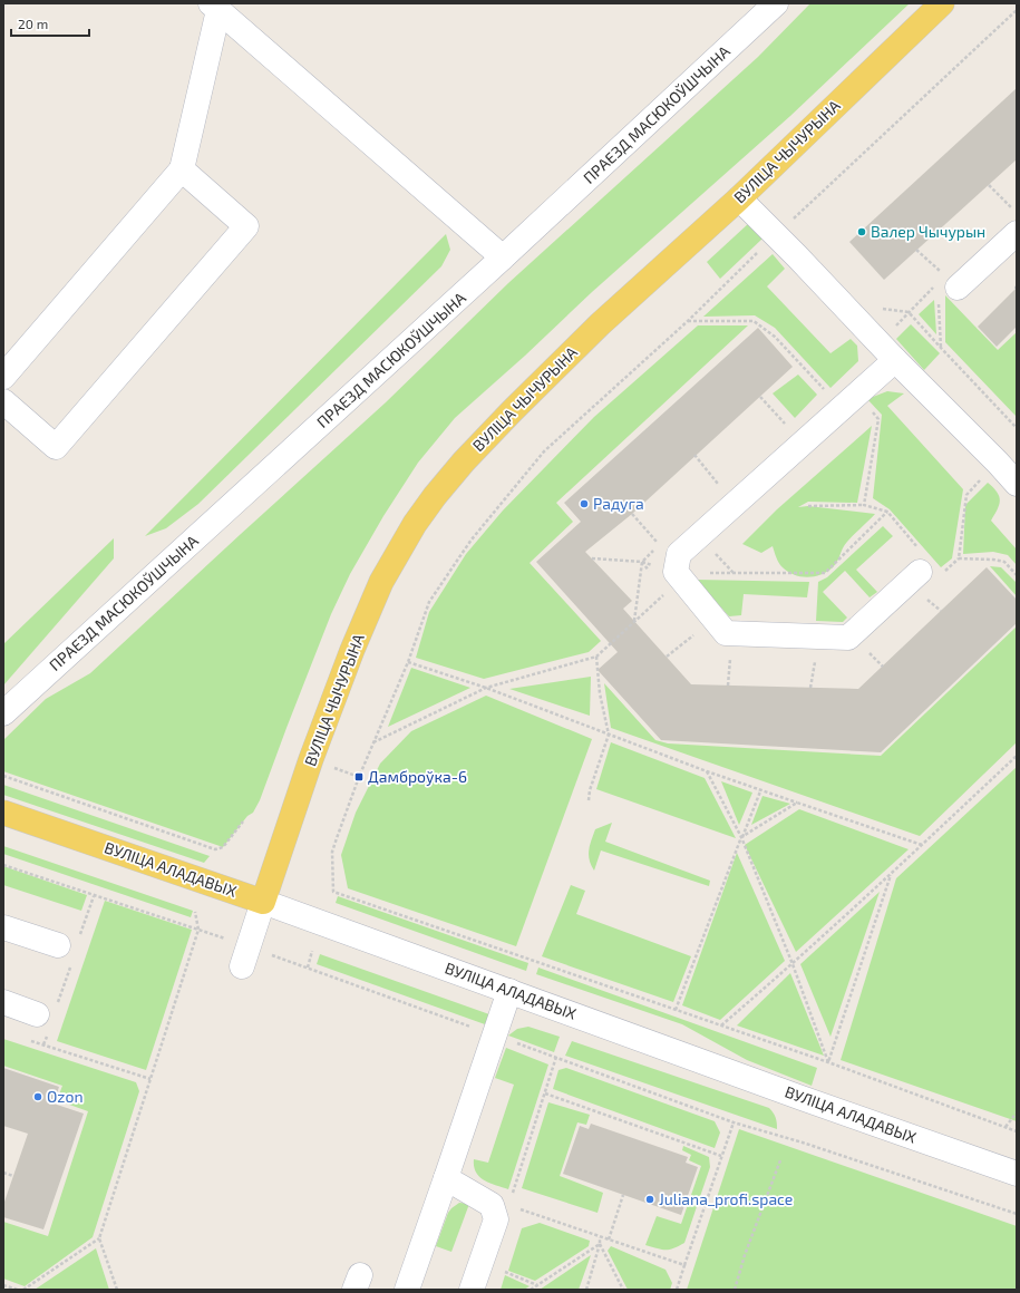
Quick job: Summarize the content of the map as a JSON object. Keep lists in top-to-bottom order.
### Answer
{
  "streets": {
    "main road": ["ВУЛІЦА ЧЫЧУРЫНА", "ВУЛІЦА АЛАДАВЫХ"],
    "street": ["ПРАЕЗД МАСЮКОЎШЧЫНА"]
  },
  "crossings": [
    ["ВУЛІЦА ЧЫЧУРЫНА", "ВУЛІЦА АЛАДАВЫХ"]
  ],
  "places": {
    "other": [
      "Валер Чычурын",
      "Радуга",
      "Ozon",
      "Juliana_profi.space"
    ],
    "transit": ["Дамброўка-6"]
  },
  "scale_bar": "20 m"
}
